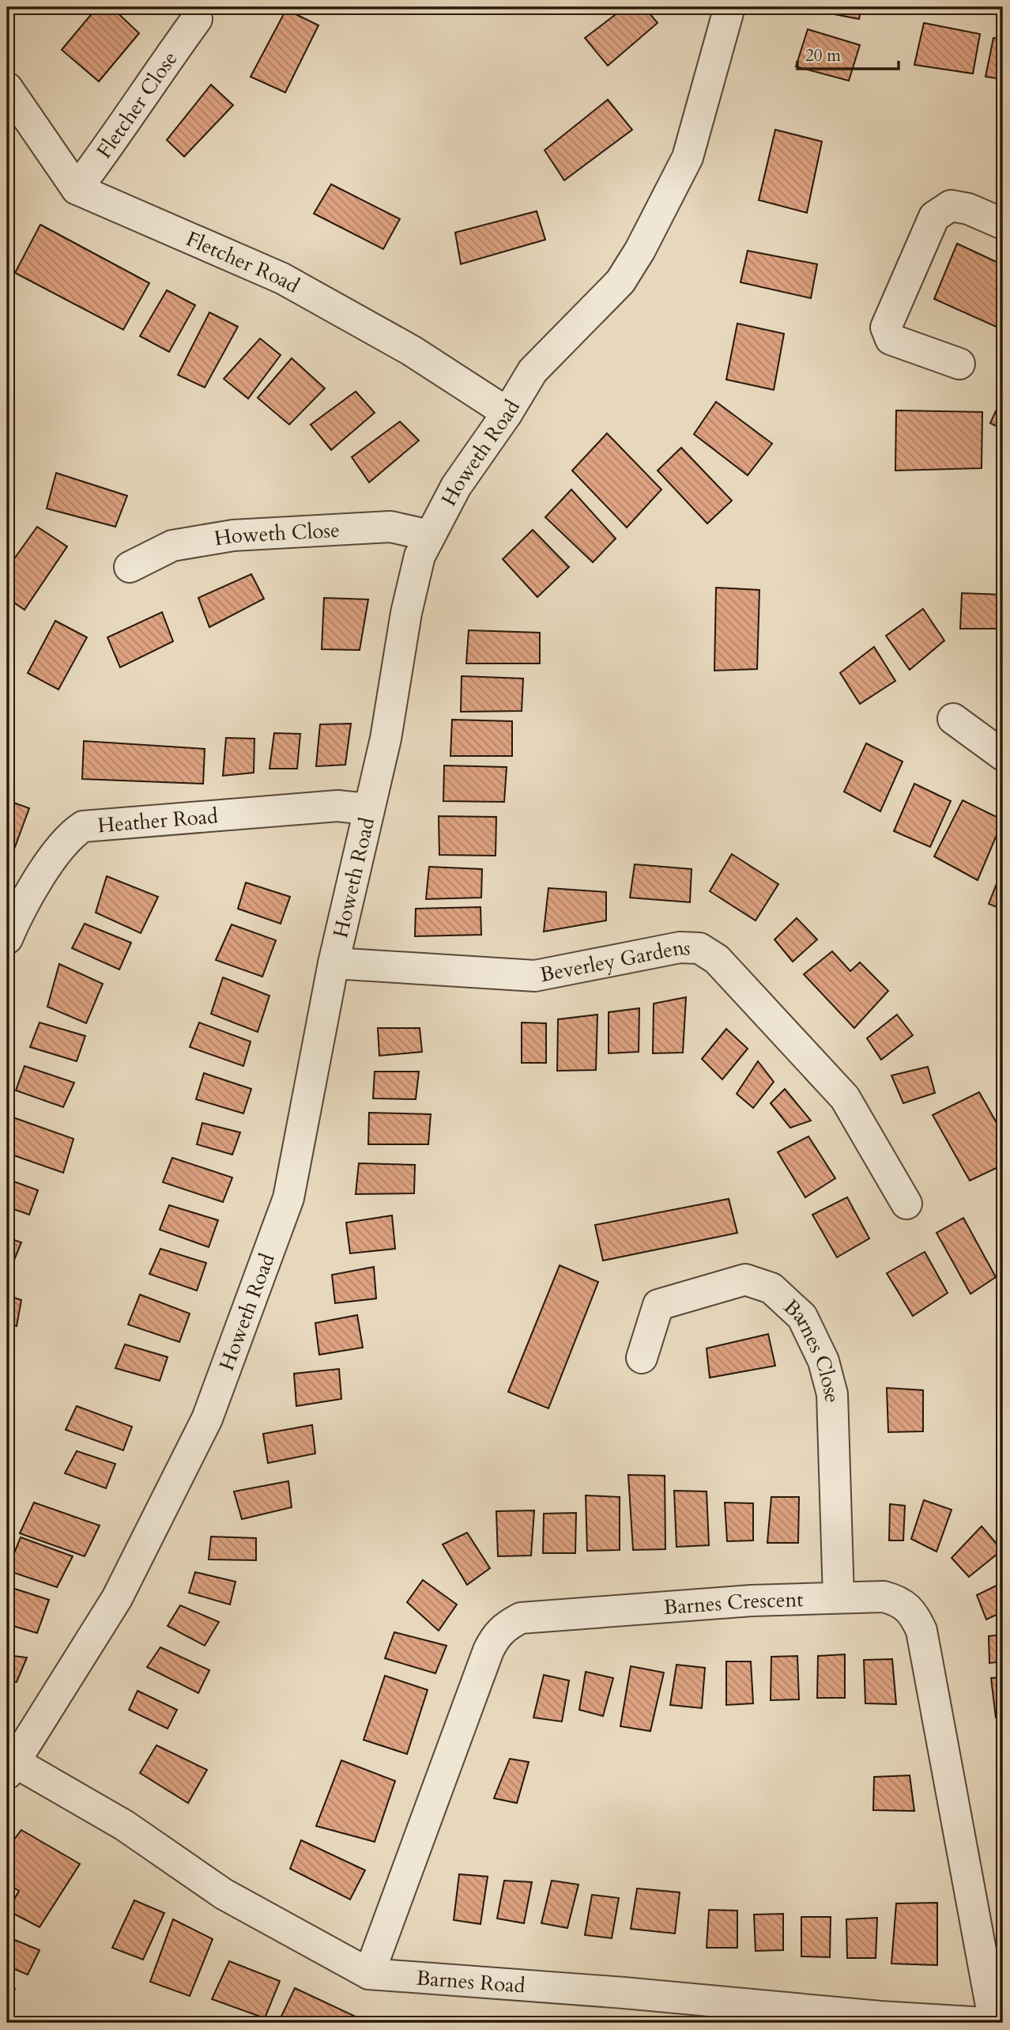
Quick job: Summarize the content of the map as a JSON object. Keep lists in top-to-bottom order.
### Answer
{
  "streets": {
    "street": [
      "Fletcher Close",
      "Fletcher Road",
      "Howeth Road",
      "Howeth Close",
      "Heather Road",
      "Beverley Gardens",
      "Barnes Close",
      "Barnes Crescent",
      "Barnes Road"
    ]
  },
  "crossings": [
    ["Fletcher Close", "Fletcher Road"],
    ["Fletcher Road", "Howeth Road"],
    ["Howeth Road", "Howeth Close"],
    ["Howeth Road", "Heather Road"],
    ["Howeth Road", "Beverley Gardens"],
    ["Howeth Road", "Barnes Road"],
    ["Barnes Close", "Barnes Crescent"],
    ["Barnes Crescent", "Barnes Road"]
  ],
  "scale_bar": "20 m"
}
